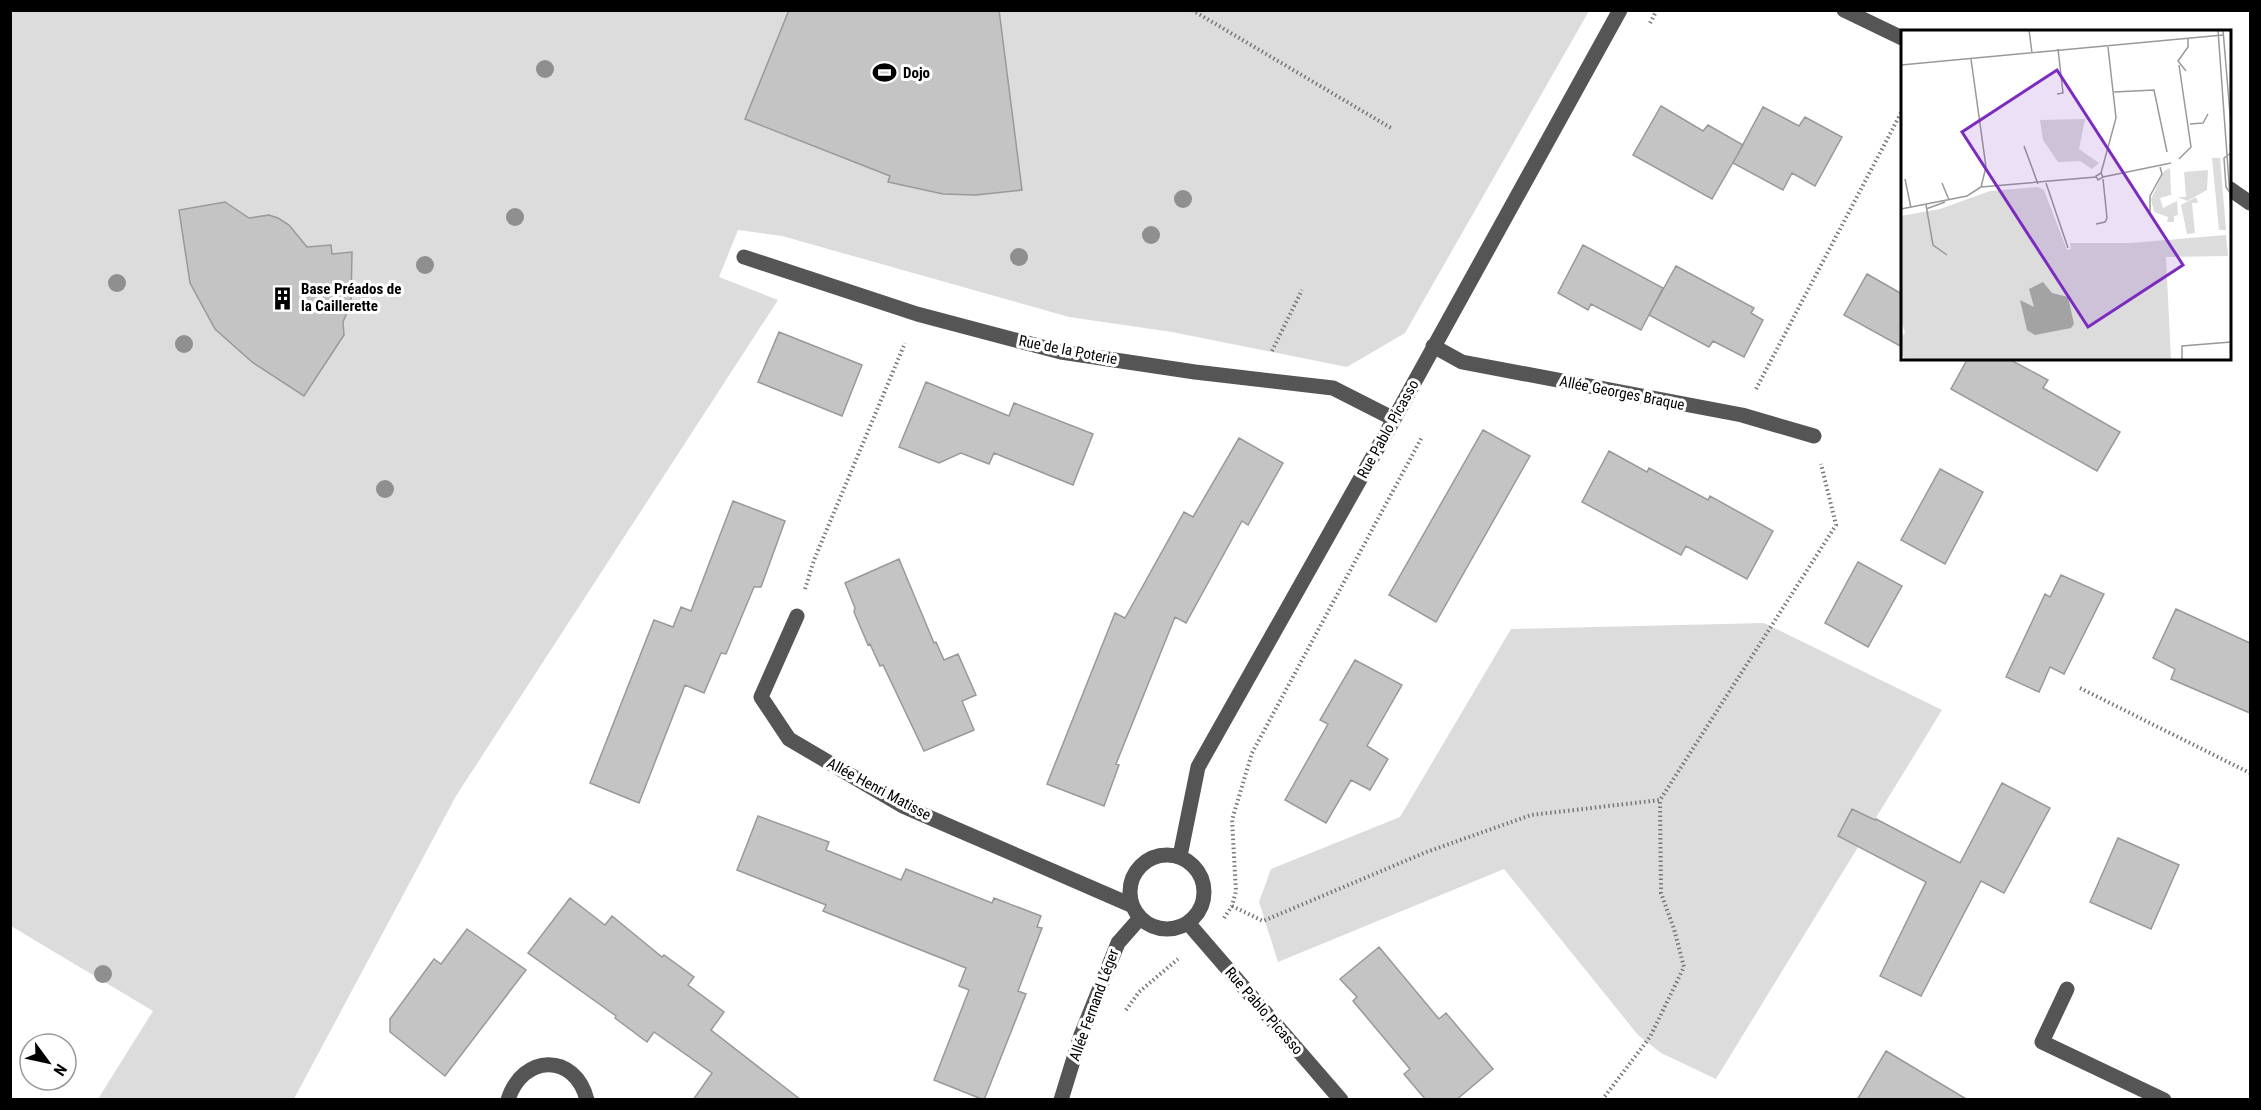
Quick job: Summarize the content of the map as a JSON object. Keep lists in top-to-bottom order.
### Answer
{
  "streets": {
    "street": [
      "Rue de la Poterie",
      "Allée Georges Braque",
      "Rue Pablo Picasso",
      "Allée Henri Matisse",
      "Allée Fernand Léger"
    ]
  },
  "crossings": [
    ["Rue de la Poterie", "Rue Pablo Picasso"],
    ["Allée Georges Braque", "Rue Pablo Picasso"],
    ["Rue Pablo Picasso", "Allée Henri Matisse"],
    ["Rue Pablo Picasso", "Allée Fernand Léger"],
    ["Allée Henri Matisse", "Allée Fernand Léger"]
  ],
  "places": {
    "sports": ["Dojo"],
    "building": ["Base Préados de la Caillerette"]
  },
  "north": "bottom right"
}
